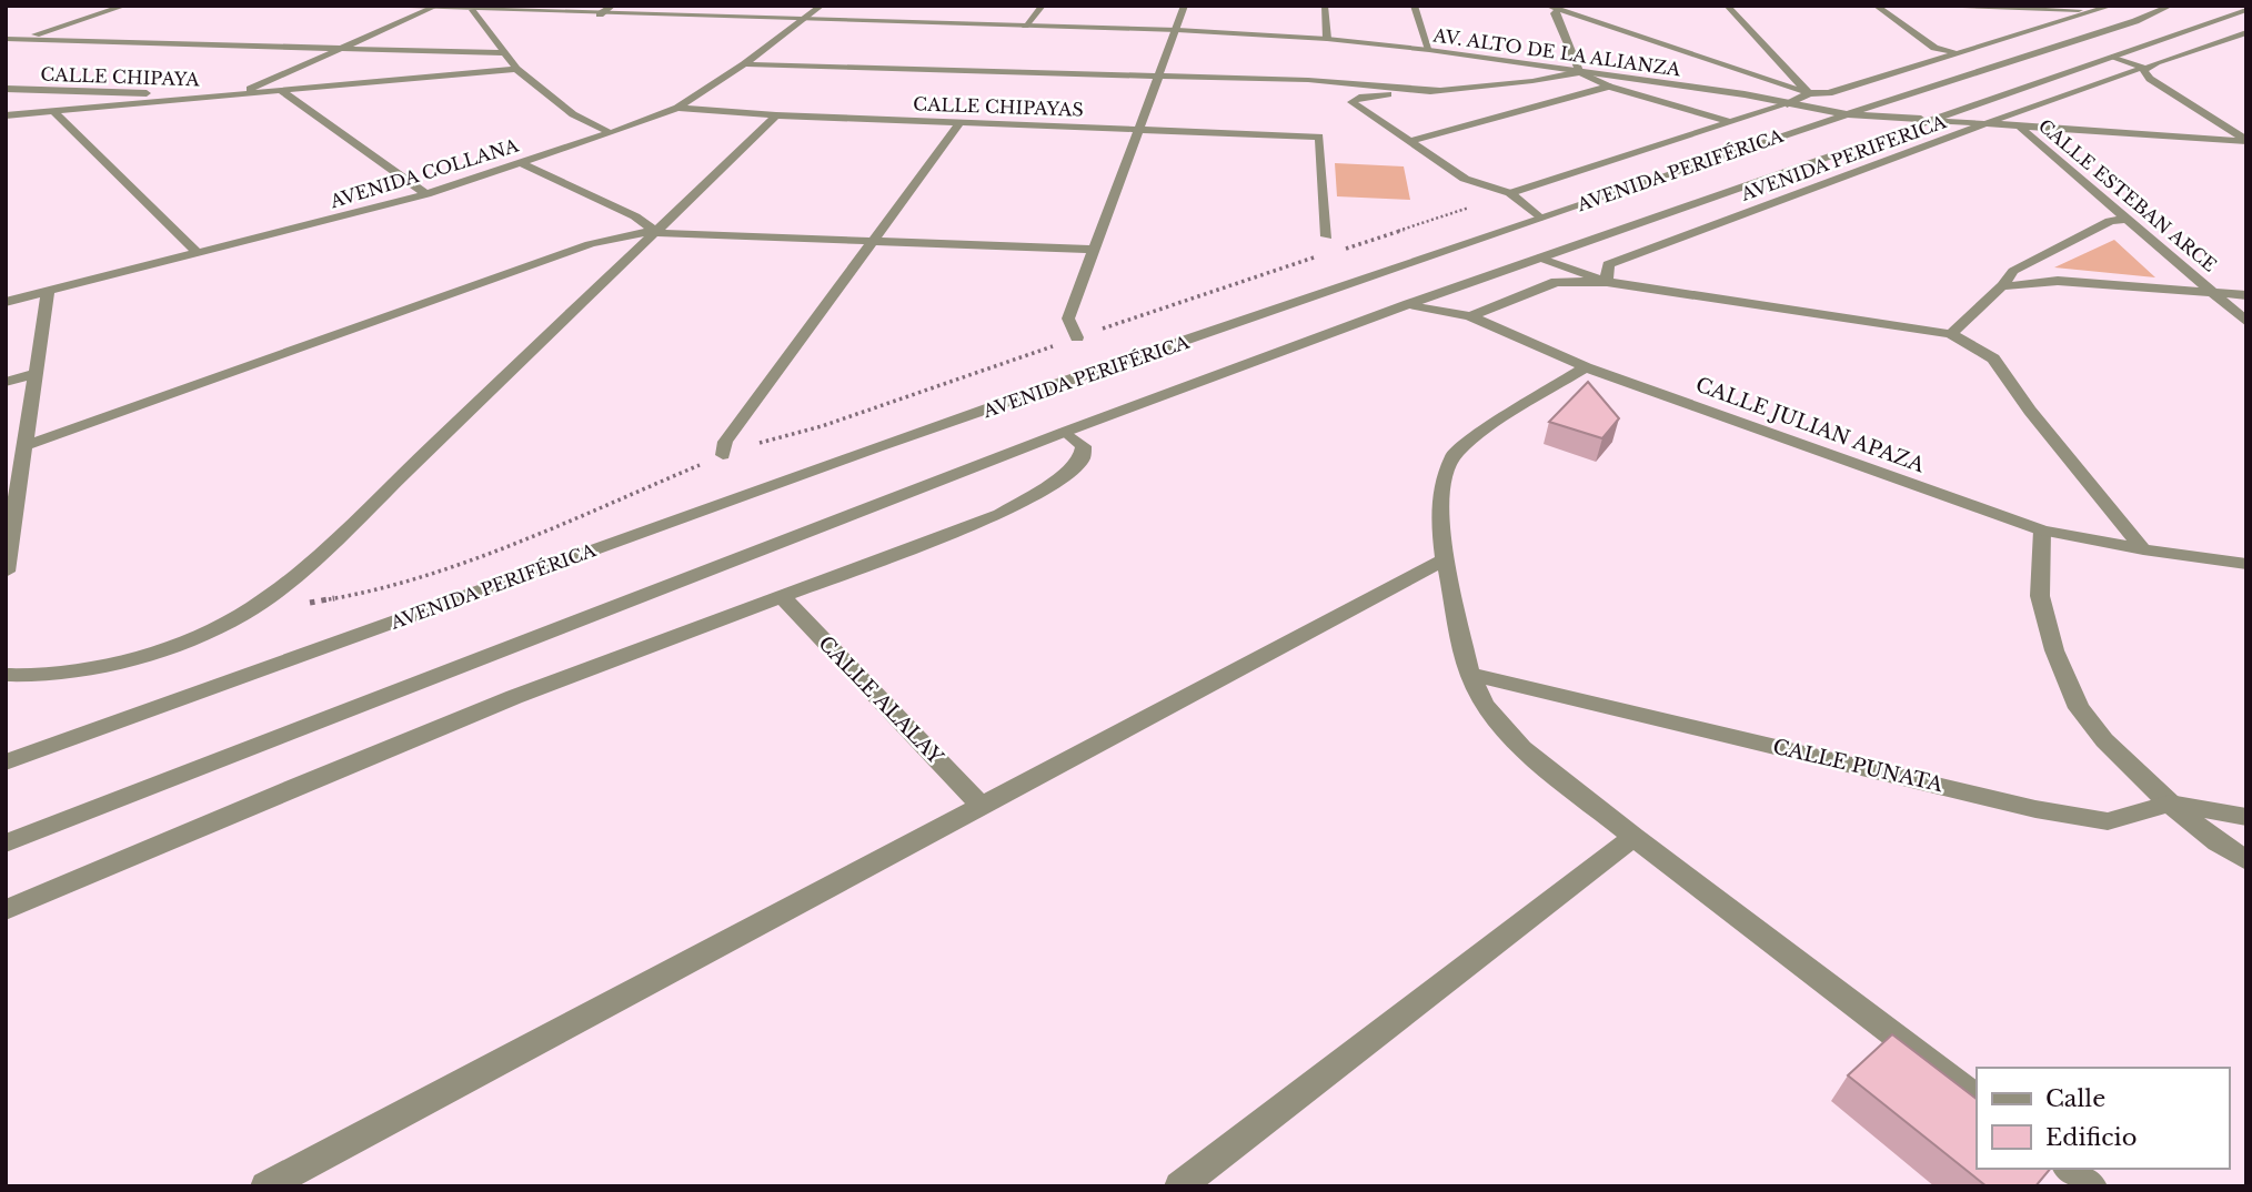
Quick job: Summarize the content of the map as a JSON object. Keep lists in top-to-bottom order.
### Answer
{
  "streets": {
    "street": [
      "AV. ALTO DE LA ALIANZA",
      "CALLE CHIPAYA",
      "CALLE CHIPAYAS",
      "AVENIDA PERIFERICA",
      "AVENIDA PERIFÉRICA",
      "AVENIDA COLLANA",
      "CALLE ESTEBAN ARCE",
      "CALLE JULIAN APAZA",
      "CALLE ALALAY",
      "CALLE PUNATA"
    ]
  },
  "crossings": [
    ["AV. ALTO DE LA ALIANZA", "AVENIDA PERIFERICA"],
    ["AV. ALTO DE LA ALIANZA", "AVENIDA PERIFÉRICA"],
    ["AV. ALTO DE LA ALIANZA", "AVENIDA COLLANA"],
    ["AV. ALTO DE LA ALIANZA", "CALLE ESTEBAN ARCE"],
    ["CALLE CHIPAYAS", "AVENIDA COLLANA"],
    ["AVENIDA PERIFÉRICA", "CALLE JULIAN APAZA"]
  ],
  "legend": ["Calle", "Edificio"]
}
